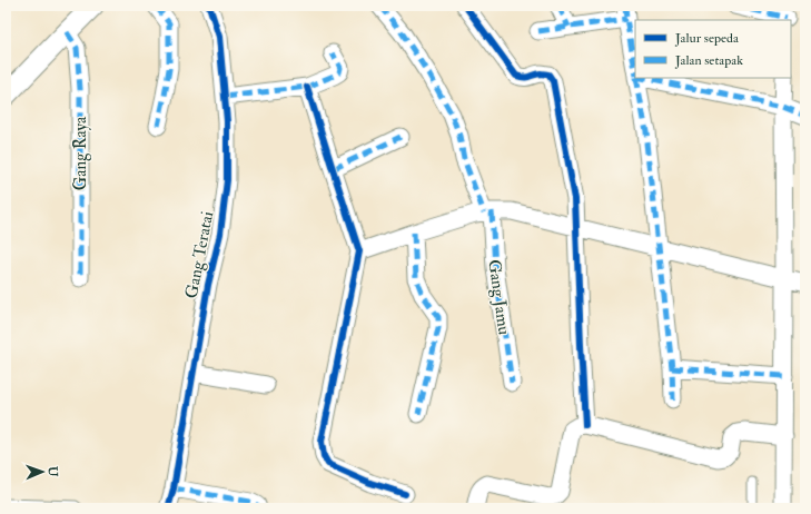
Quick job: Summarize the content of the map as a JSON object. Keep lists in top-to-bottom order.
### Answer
{
  "streets": {
    "street": ["Gang Raya", "Gang Teratai", "Gang Jamu"]
  },
  "legend": ["Jalur sepeda", "Jalan setapak"],
  "north": "right"
}
